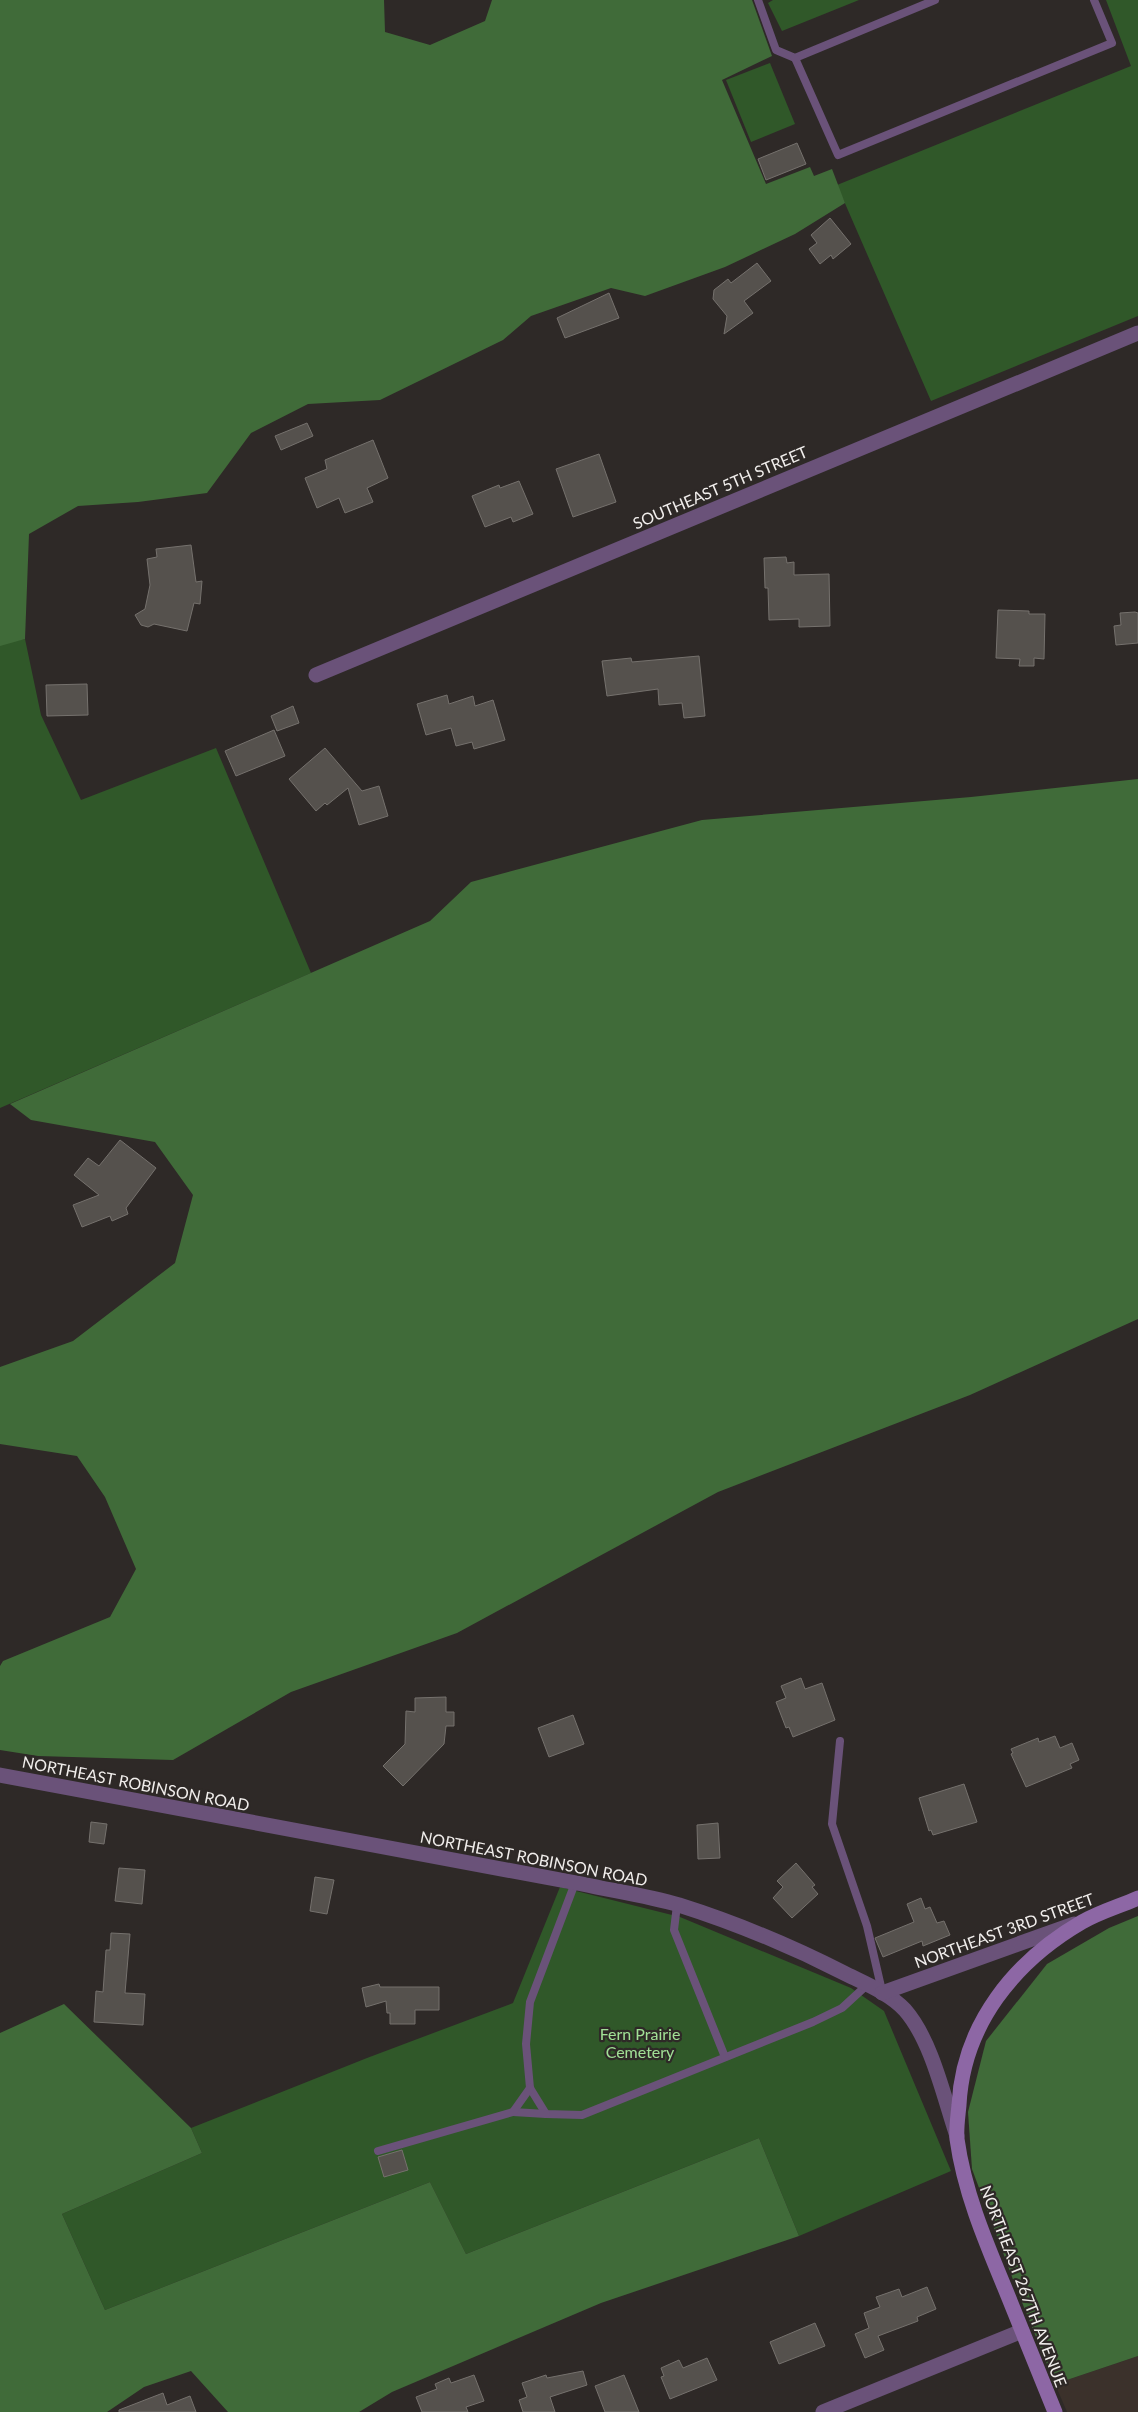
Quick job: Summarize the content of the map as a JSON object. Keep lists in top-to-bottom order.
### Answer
{
  "streets": {
    "main road": ["NORTHEAST 3RD STREET", "NORTHEAST 267TH AVENUE"],
    "street": ["SOUTHEAST 5TH STREET", "NORTHEAST ROBINSON ROAD"]
  },
  "crossings": [
    ["NORTHEAST ROBINSON ROAD", "NORTHEAST 3RD STREET"],
    ["NORTHEAST ROBINSON ROAD", "NORTHEAST 267TH AVENUE"],
    ["NORTHEAST 3RD STREET", "NORTHEAST 267TH AVENUE"]
  ],
  "parks": ["Fern Prairie Cemetery"]
}
